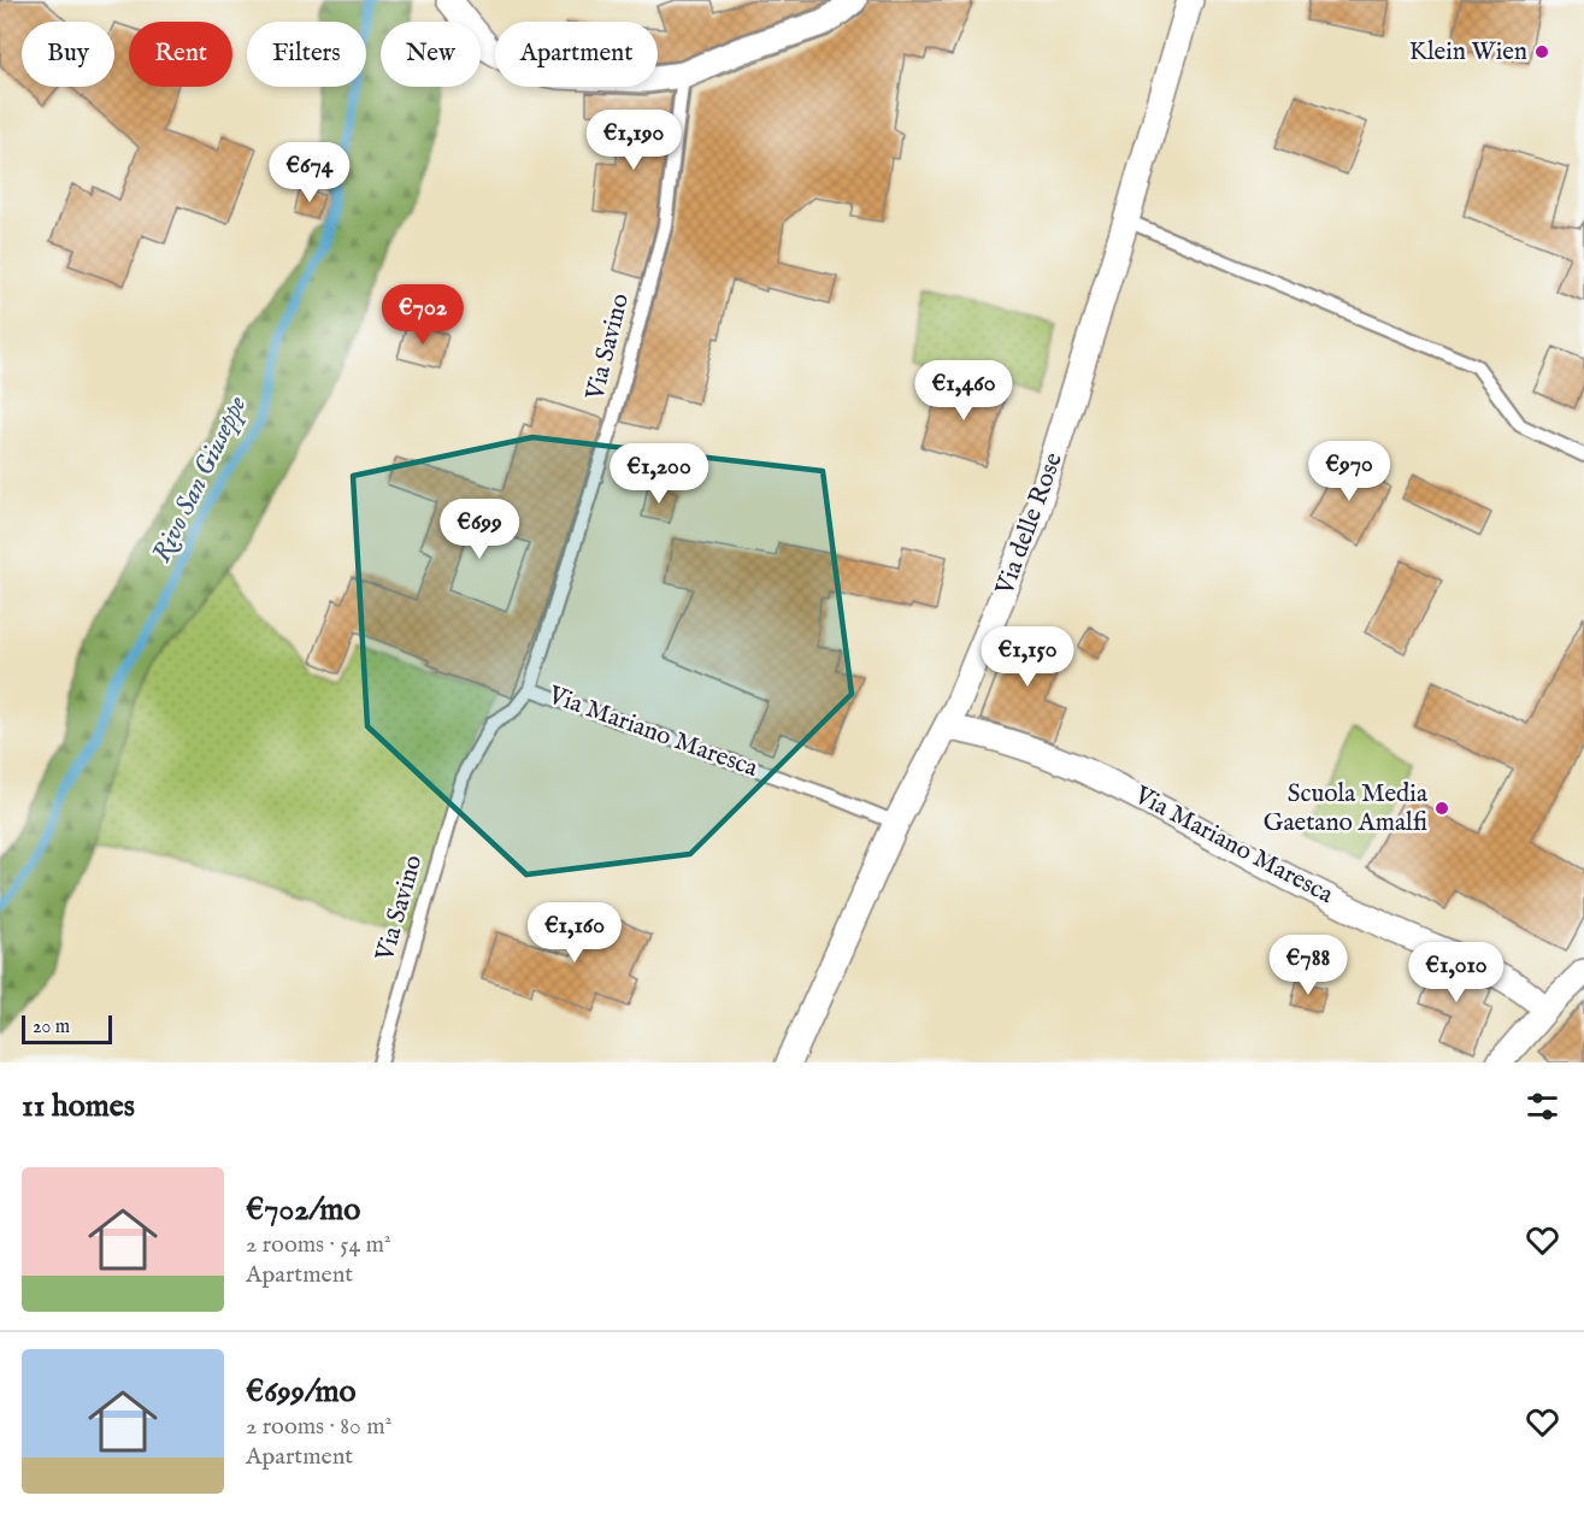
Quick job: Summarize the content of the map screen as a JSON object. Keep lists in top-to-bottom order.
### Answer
{
  "streets": {
    "street": ["Via delle Rose", "Via Mariano Maresca"],
    "lane": ["Via Savino"]
  },
  "crossings": [
    ["Via Savino", "Via Mariano Maresca"],
    ["Via delle Rose", "Via Mariano Maresca"]
  ],
  "water": ["Rivo San Giuseppe"],
  "places": ["Klein Wien", "Scuola Media Gaetano Amalfi"],
  "scale_bar": "20 m",
  "page": {
    "chip": [
      "Buy",
      "Rent",
      "Filters",
      "New",
      "Apartment"
    ],
    "price": [
      "€1,190",
      "€674",
      "€702",
      "€1,460",
      "€970",
      "€1,200",
      "€699",
      "€1,150",
      "€1,160",
      "€788",
      "€1,010"
    ],
    "scale": "20 m",
    "heading": "11 homes",
    "list": [
      {
        "name": "€702/mo",
        "note": "2 rooms · 54 m² · Apartment"
      },
      {
        "name": "€699/mo",
        "note": "2 rooms · 80 m² · Apartment"
      }
    ]
  }
}
